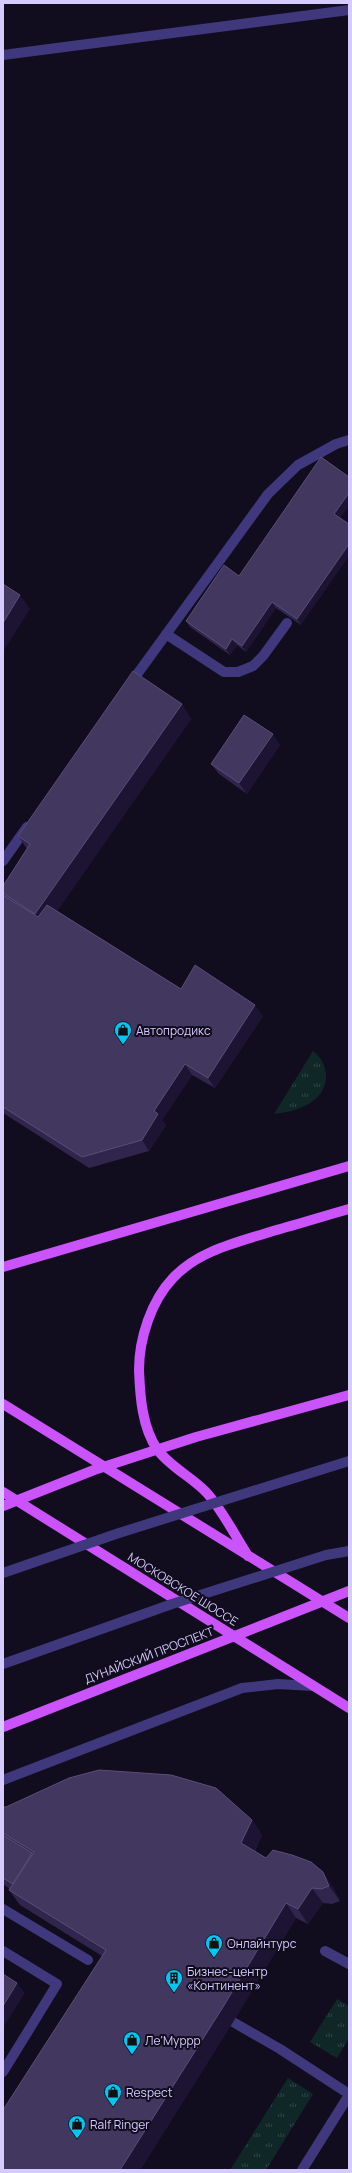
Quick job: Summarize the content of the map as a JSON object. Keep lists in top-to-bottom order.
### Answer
{
  "streets": {
    "main road": ["МОСКОВСКОЕ ШОССЕ", "ДУНАЙСКИЙ ПРОСПЕКТ"]
  },
  "places": {
    "shop": [
      "Автопродикс",
      "Онлайнтурс",
      "Ле'Муррр",
      "Respect",
      "Ralf Ringer"
    ],
    "building": ["Бизнес-центр «Континент»"]
  }
}
